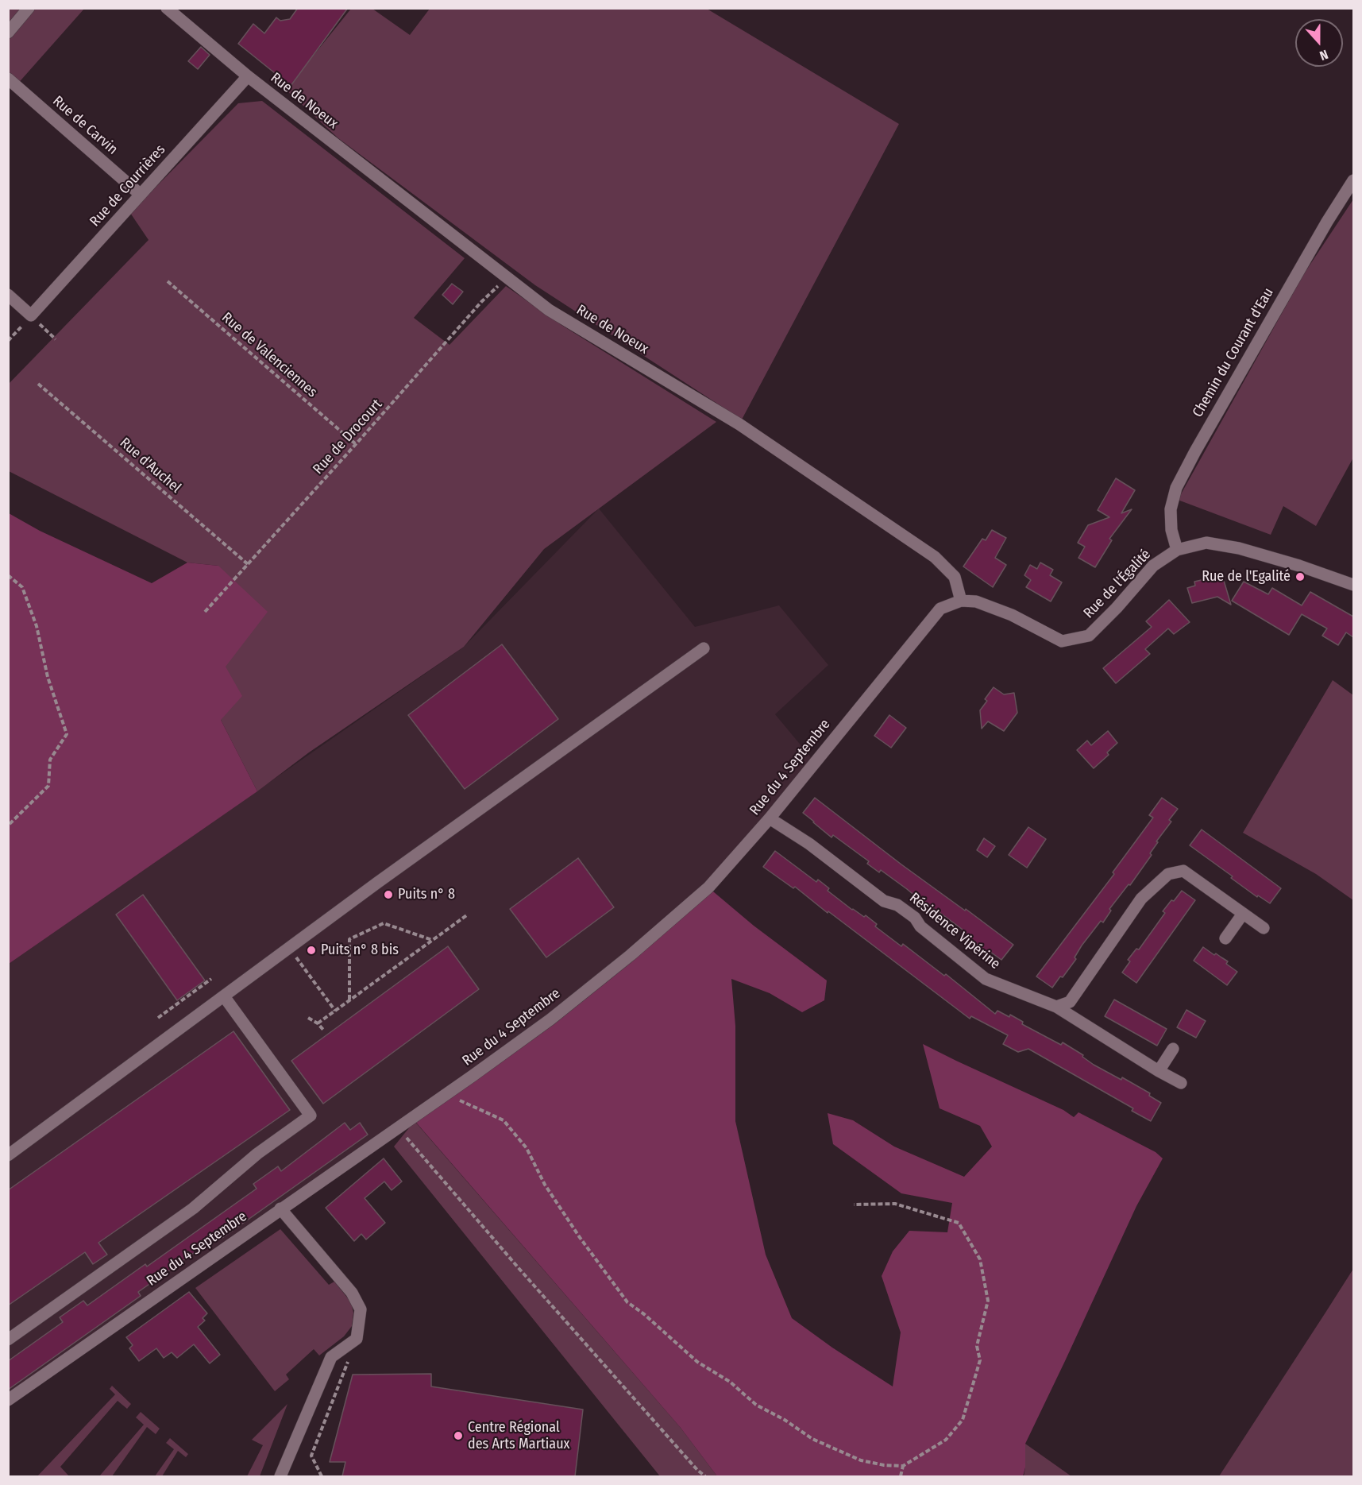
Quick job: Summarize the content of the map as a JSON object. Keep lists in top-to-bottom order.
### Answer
{
  "streets": {
    "street": [
      "Rue de Noeux",
      "Rue de Carvin",
      "Rue de Courrières",
      "Chemin du Courant d'Eau",
      "Rue de l'Égalité",
      "Rue du 4 Septembre",
      "Résidence Vipérine"
    ],
    "path": ["Rue de Valenciennes", "Rue de Drocourt", "Rue d'Auchel"]
  },
  "crossings": [
    ["Rue de Noeux", "Rue de Courrières"],
    ["Rue de Noeux", "Rue de Drocourt"],
    ["Rue de Noeux", "Rue de l'Égalité"],
    ["Rue de Noeux", "Rue du 4 Septembre"],
    ["Rue de Carvin", "Rue de Courrières"],
    ["Chemin du Courant d'Eau", "Rue de l'Égalité"],
    ["Rue de Valenciennes", "Rue de Drocourt"],
    ["Rue de Drocourt", "Rue d'Auchel"],
    ["Rue de l'Égalité", "Rue du 4 Septembre"],
    ["Rue du 4 Septembre", "Résidence Vipérine"]
  ],
  "places": [
    "Rue de l'Egalité",
    "Puits n° 8",
    "Puits n° 8 bis",
    "Centre Régional des Arts Martiaux"
  ],
  "north": "bottom"
}
